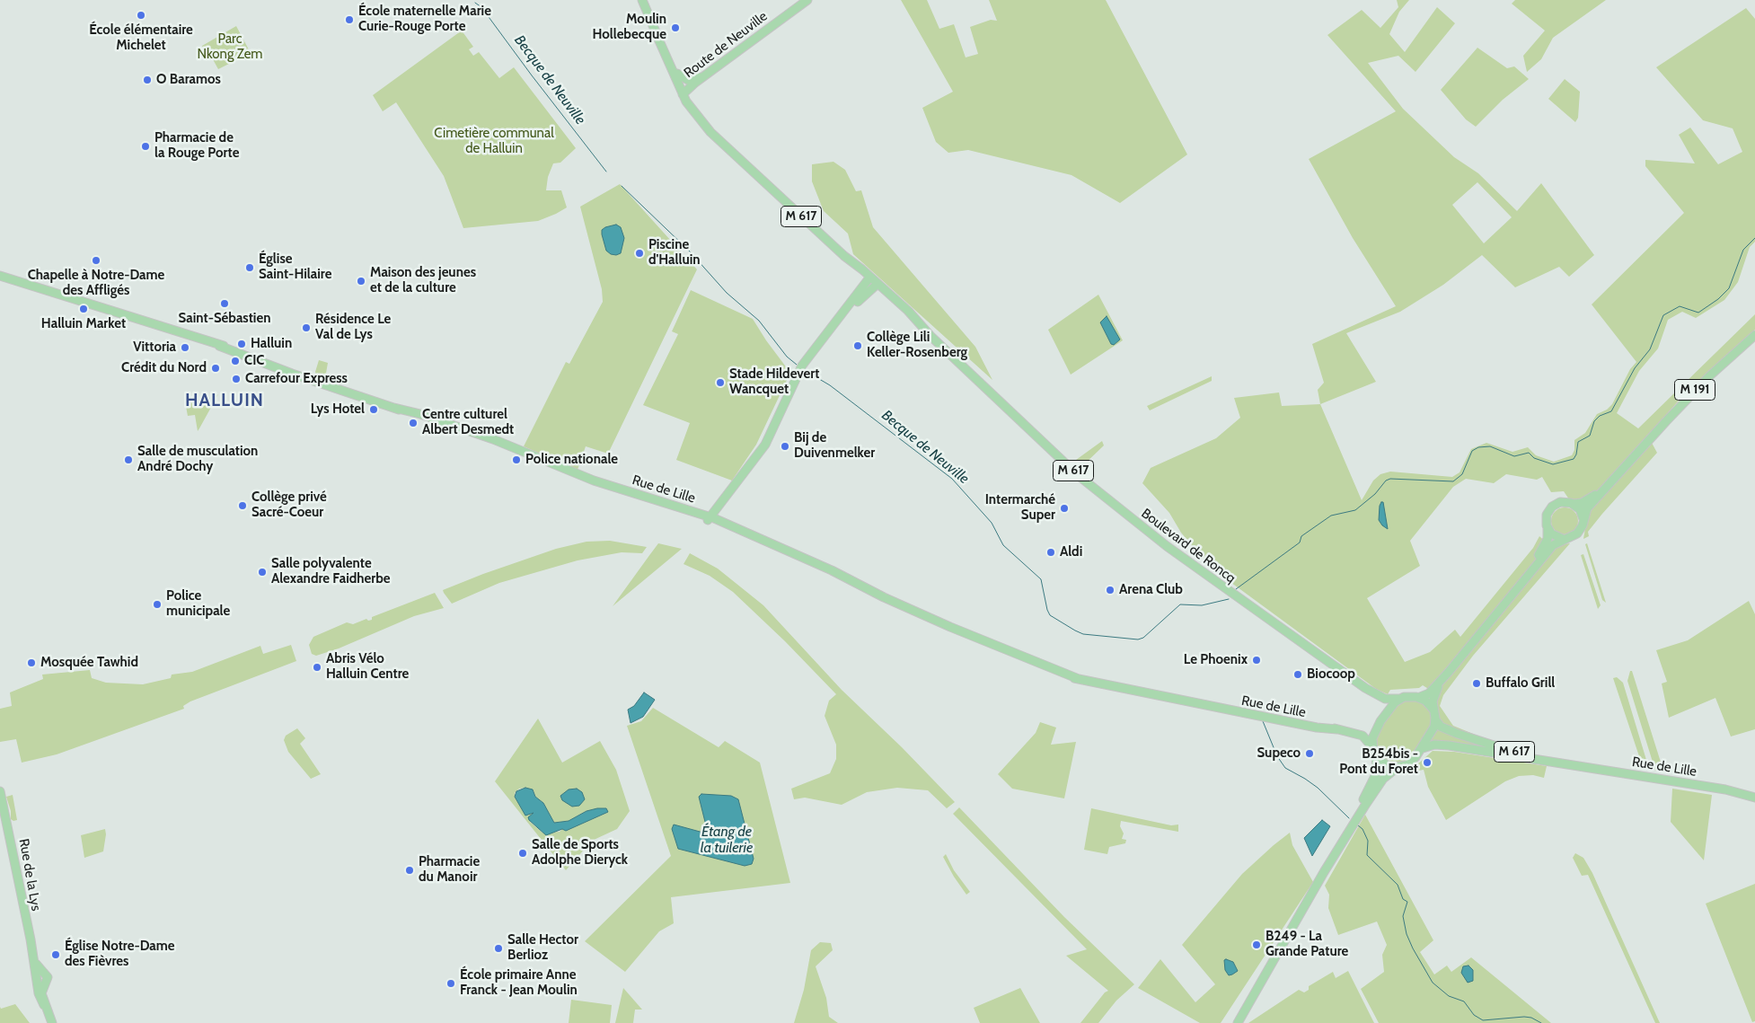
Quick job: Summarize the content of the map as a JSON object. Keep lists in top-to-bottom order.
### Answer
{
  "streets": {
    "main road": [
      "Route de Neuville",
      "M 617",
      "M 191",
      "Rue de Lille",
      "Boulevard de Roncq",
      "Rue de la Lys"
    ]
  },
  "crossings": [
    ["Route de Neuville", "M 617"],
    ["Route de Neuville", "Boulevard de Roncq"],
    ["M 617", "Rue de Lille"],
    ["M 617", "Boulevard de Roncq"]
  ],
  "districts": ["HALLUIN"],
  "water": ["Becque de Neuville", "Étang de la tuilerie"],
  "parks": ["Parc Nkong Zem", "Cimetière communal de Halluin"],
  "places": [
    "École élémentaire Michelet",
    "École maternelle Marie Curie-Rouge Porte",
    "Moulin Hollebecque",
    "O Baramos",
    "Pharmacie de la Rouge Porte",
    "Piscine d'Halluin",
    "Chapelle à Notre-Dame des Affligés",
    "Église Saint-Hilaire",
    "Maison des jeunes et de la culture",
    "Saint-Sébastien",
    "Halluin Market",
    "Résidence Le Val de Lys",
    "Halluin",
    "Collège Lili Keller-Rosenberg",
    "Vittoria",
    "CIC",
    "Crédit du Nord",
    "Carrefour Express",
    "Stade Hildevert Wancquet",
    "Lys Hotel",
    "Centre culturel Albert Desmedt",
    "Bij de Duivenmelker",
    "Salle de musculation André Dochy",
    "Police nationale",
    "Collège privé Sacré-Coeur",
    "Intermarché Super",
    "Aldi",
    "Salle polyvalente Alexandre Faidherbe",
    "Arena Club",
    "Police municipale",
    "Le Phoenix",
    "Mosquée Tawhid",
    "Abris Vélo Halluin Centre",
    "Biocoop",
    "Buffalo Grill",
    "Supeco",
    "B254bis - Pont du Foret",
    "Salle de Sports Adolphe Dieryck",
    "Pharmacie du Manoir",
    "B249 - La Grande Pature",
    "Salle Hector Berlioz",
    "Église Notre-Dame des Fièvres",
    "École primaire Anne Franck - Jean Moulin"
  ]
}
